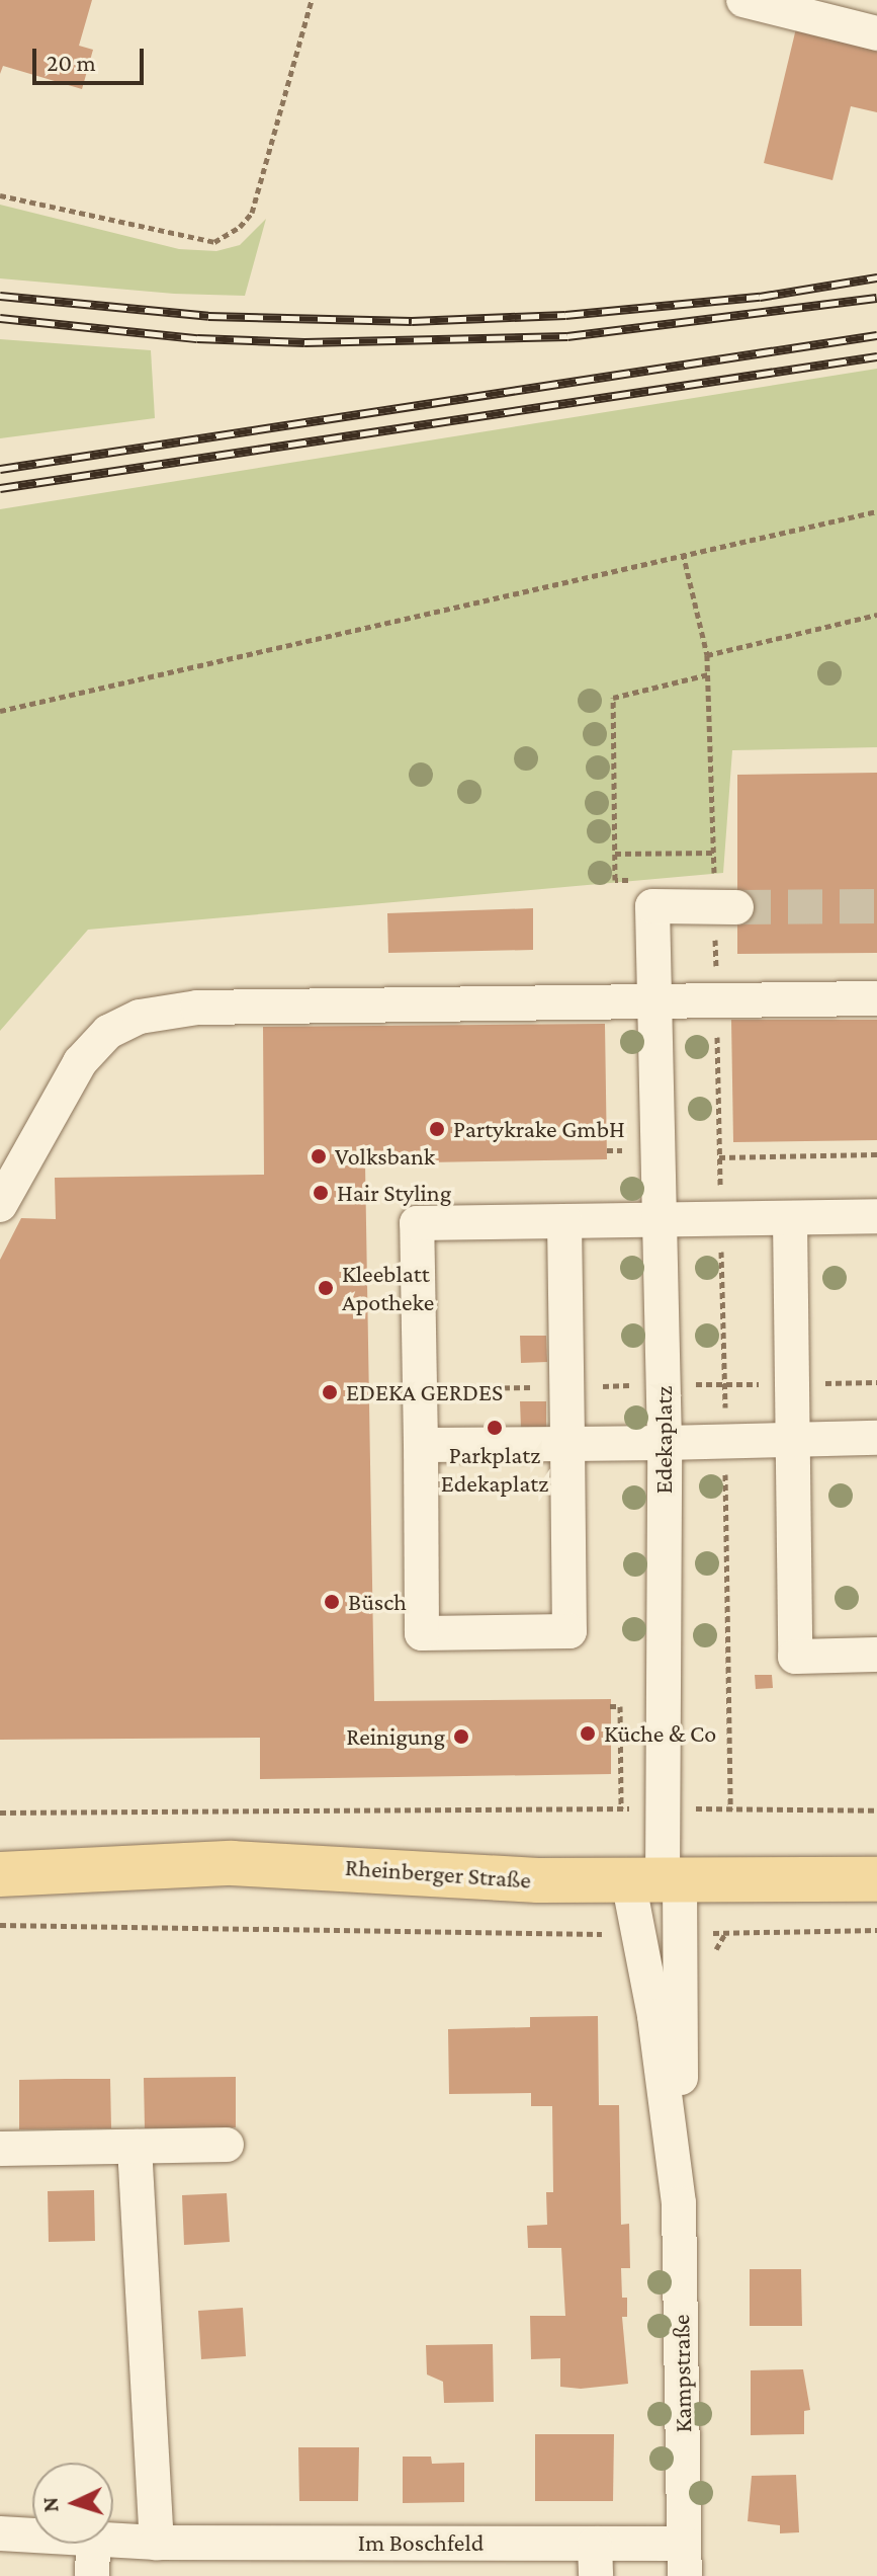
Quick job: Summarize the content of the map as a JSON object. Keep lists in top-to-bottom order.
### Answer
{
  "streets": {
    "main road": ["Rheinberger Straße"],
    "street": ["Edekaplatz", "Kampstraße", "Im Boschfeld"]
  },
  "crossings": [
    ["Edekaplatz", "Rheinberger Straße"],
    ["Edekaplatz", "Kampstraße"],
    ["Rheinberger Straße", "Kampstraße"],
    ["Kampstraße", "Im Boschfeld"]
  ],
  "places": [
    "Partykrake GmbH",
    "Volksbank",
    "Hair Styling",
    "Kleeblatt Apotheke",
    "EDEKA GERDES",
    "Parkplatz Edekaplatz",
    "Büsch",
    "Küche & Co",
    "Reinigung"
  ],
  "scale_bar": "20 m",
  "north": "left"
}
